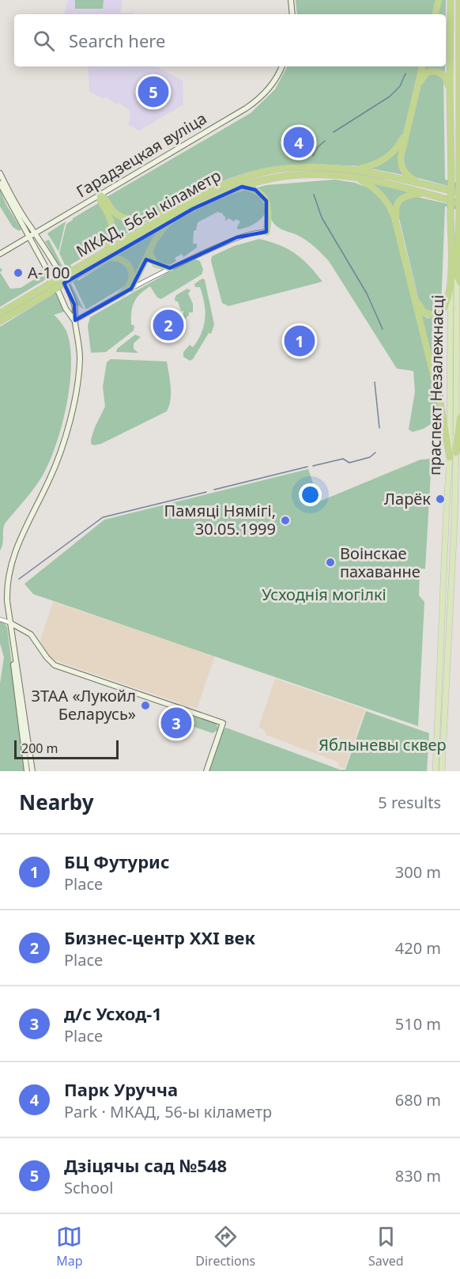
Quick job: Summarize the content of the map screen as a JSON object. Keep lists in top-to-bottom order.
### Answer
{
  "streets": {
    "highway": ["МКАД, 56-ы кіламетр", "праспект Незалежнасці"],
    "main road": ["Гарадзецкая вуліца"]
  },
  "parks": ["Усходнія могілкі", "Яблыневы сквер"],
  "places": [
    "A-100",
    "Ларёк",
    "Памяці Нямігі, 30.05.1999",
    "Воінскае пахаванне",
    "ЗТАА «Лукойл Беларусь»"
  ],
  "scale_bar": "200 m",
  "page": {
    "search": "Search here",
    "pins": [
      "5",
      "4",
      "2",
      "1",
      "3"
    ],
    "scale": "200 m",
    "heading": ["Nearby", "5 results"],
    "list": [
      {
        "mark": "1",
        "name": "БЦ Футурис",
        "note": "Place",
        "value": "300 m"
      },
      {
        "mark": "2",
        "name": "Бизнес-центр XXI век",
        "note": "Place",
        "value": "420 m"
      },
      {
        "mark": "3",
        "name": "д/с Усход-1",
        "note": "Place",
        "value": "510 m"
      },
      {
        "mark": "4",
        "name": "Парк Уручча",
        "note": "Park · МКАД, 56-ы кіламетр",
        "value": "680 m"
      },
      {
        "mark": "5",
        "name": "Дзіцячы сад №548",
        "note": "School",
        "value": "830 m"
      }
    ],
    "nav": ["Map", "Directions", "Saved"]
  }
}
